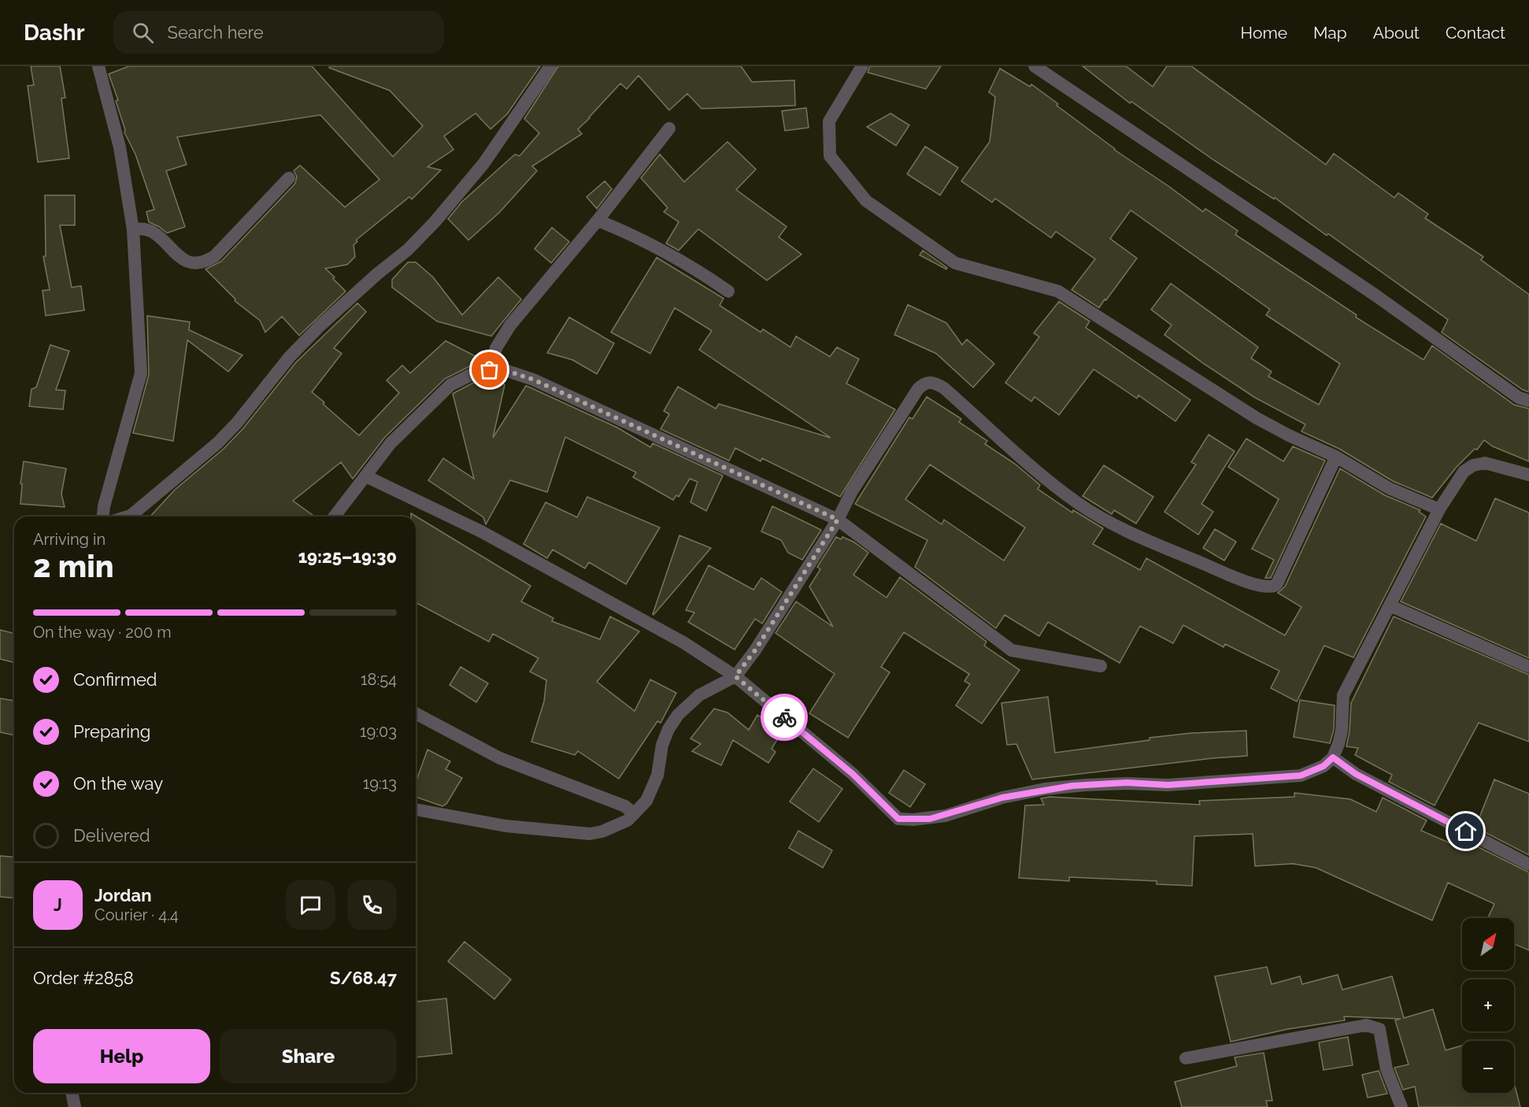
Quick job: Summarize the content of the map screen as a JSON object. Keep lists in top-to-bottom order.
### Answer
{
  "north": "top right",
  "page": {
    "header": "Dashr",
    "search": "Search here",
    "nav": [
      "Home",
      "Map",
      "About",
      "Contact"
    ],
    "heading": ["2 min", "Arriving in", "19:25–19:30"],
    "panel": [
      "Jordan",
      "Courier · 4.4",
      "Order #2858",
      "S/68.47"
    ],
    "bar": "On the way · 200 m",
    "list": [
      ["Confirmed", "18:54"],
      ["Preparing", "19:03"],
      ["On the way", "19:13"],
      "Delivered"
    ],
    "round": "J",
    "map_buttons": ["+", "−"],
    "buttons": ["Help", "Share"]
  }
}
